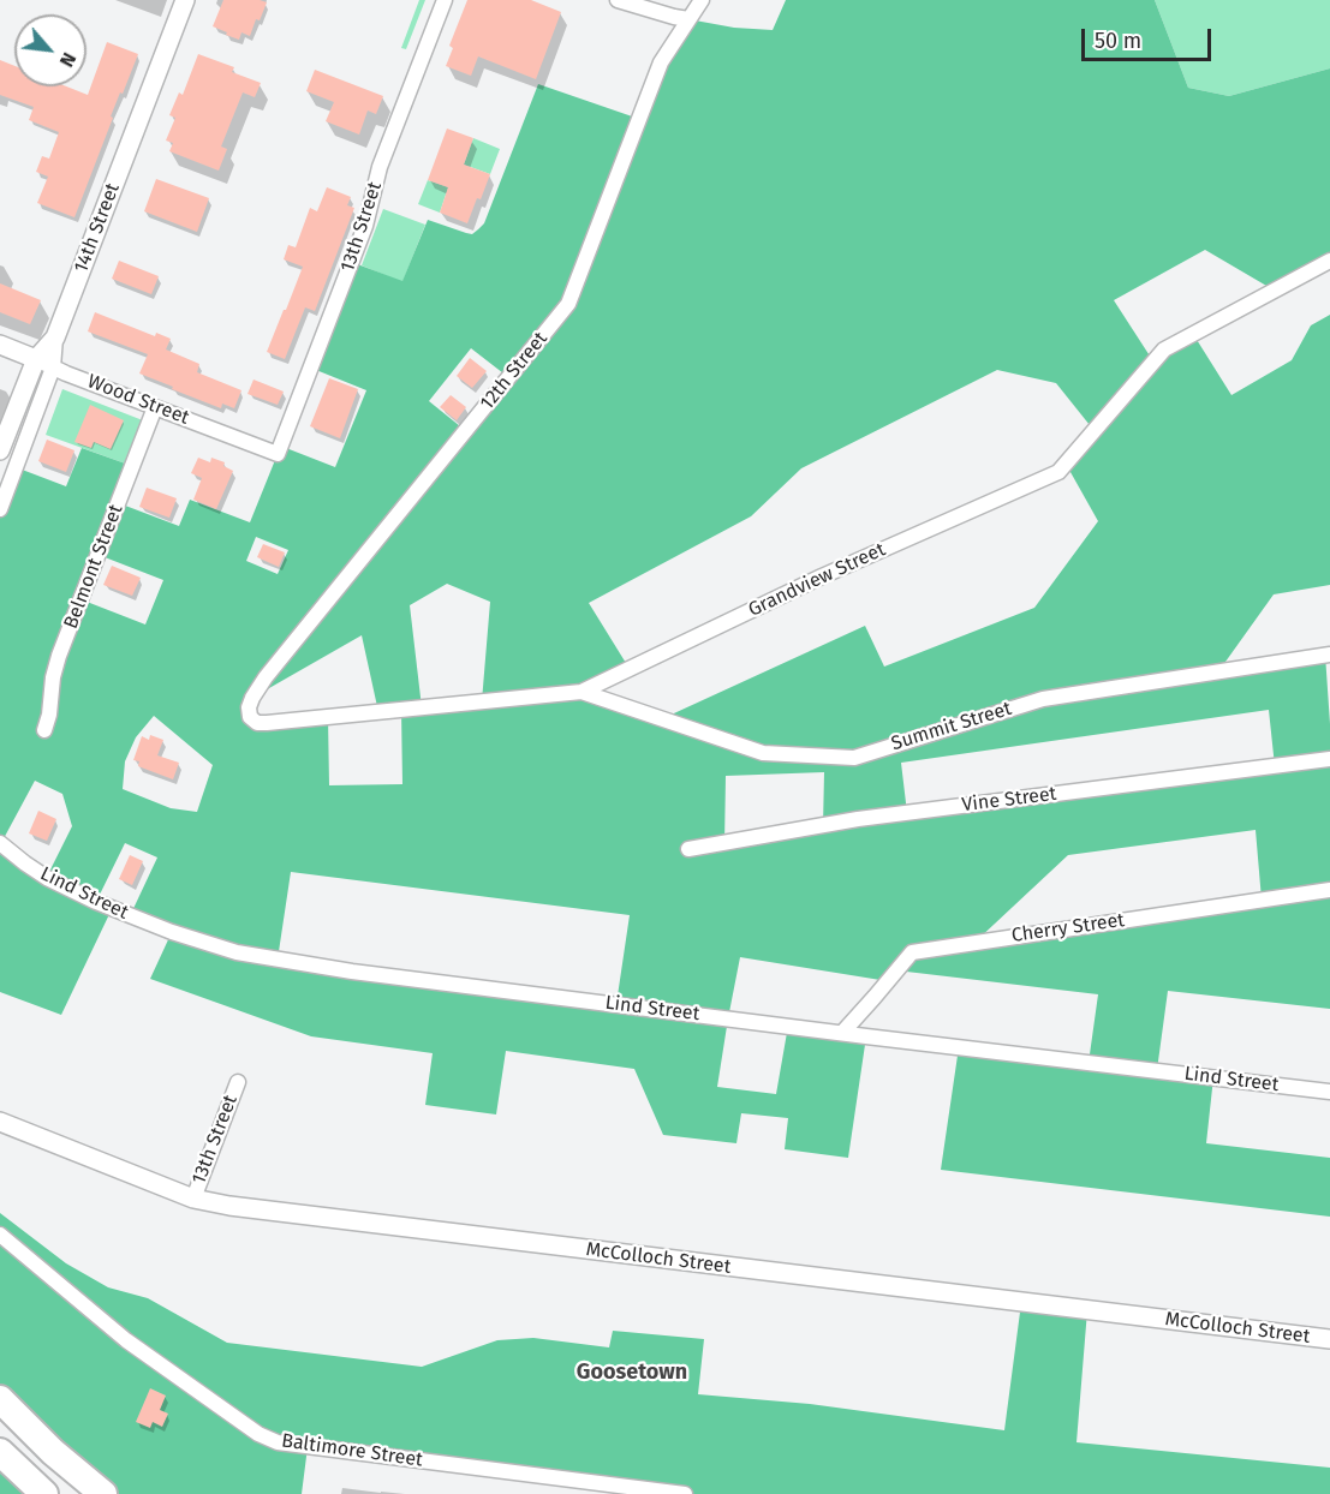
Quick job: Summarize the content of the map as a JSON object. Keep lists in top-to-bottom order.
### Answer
{
  "streets": {
    "street": [
      "13th Street",
      "14th Street",
      "12th Street",
      "Wood Street",
      "Belmont Street",
      "Grandview Street",
      "Summit Street",
      "Vine Street",
      "Lind Street",
      "Cherry Street",
      "McColloch Street",
      "Baltimore Street"
    ]
  },
  "crossings": [
    ["13th Street", "Wood Street"],
    ["13th Street", "McColloch Street"],
    ["14th Street", "Wood Street"],
    ["12th Street", "Grandview Street"],
    ["Wood Street", "Belmont Street"],
    ["Grandview Street", "Summit Street"],
    ["Lind Street", "Cherry Street"]
  ],
  "districts": ["Goosetown"],
  "scale_bar": "50 m",
  "north": "bottom right"
}
